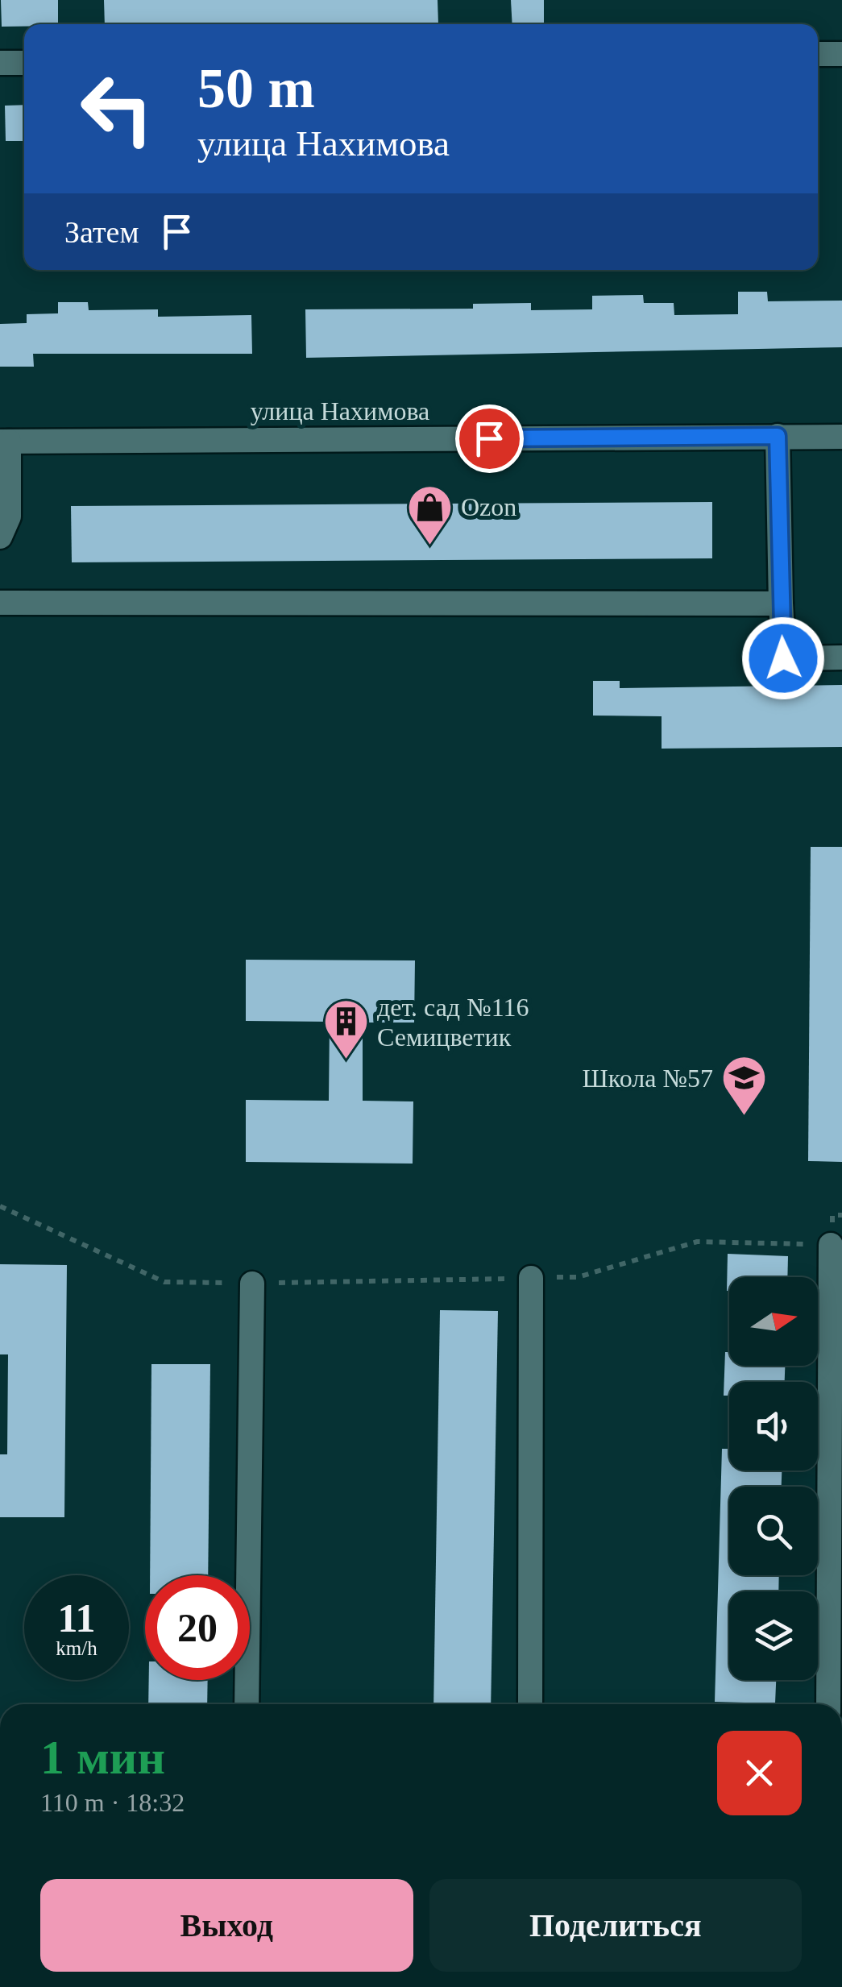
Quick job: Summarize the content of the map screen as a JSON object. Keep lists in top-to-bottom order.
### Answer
{
  "streets": {
    "street": ["улица Нахимова"]
  },
  "places": {
    "shop": ["Ozon"],
    "building": ["дет. сад №116 Семицветик"],
    "school or university": ["Школа №57"]
  },
  "north": "right",
  "page": {
    "turn": ["50 m", "улица Нахимова"],
    "then": "Затем",
    "speed": "11 km/h",
    "limit": "20",
    "heading": ["1 мин", "110 m · 18:32"],
    "buttons": ["Выход", "Поделиться"]
  }
}
